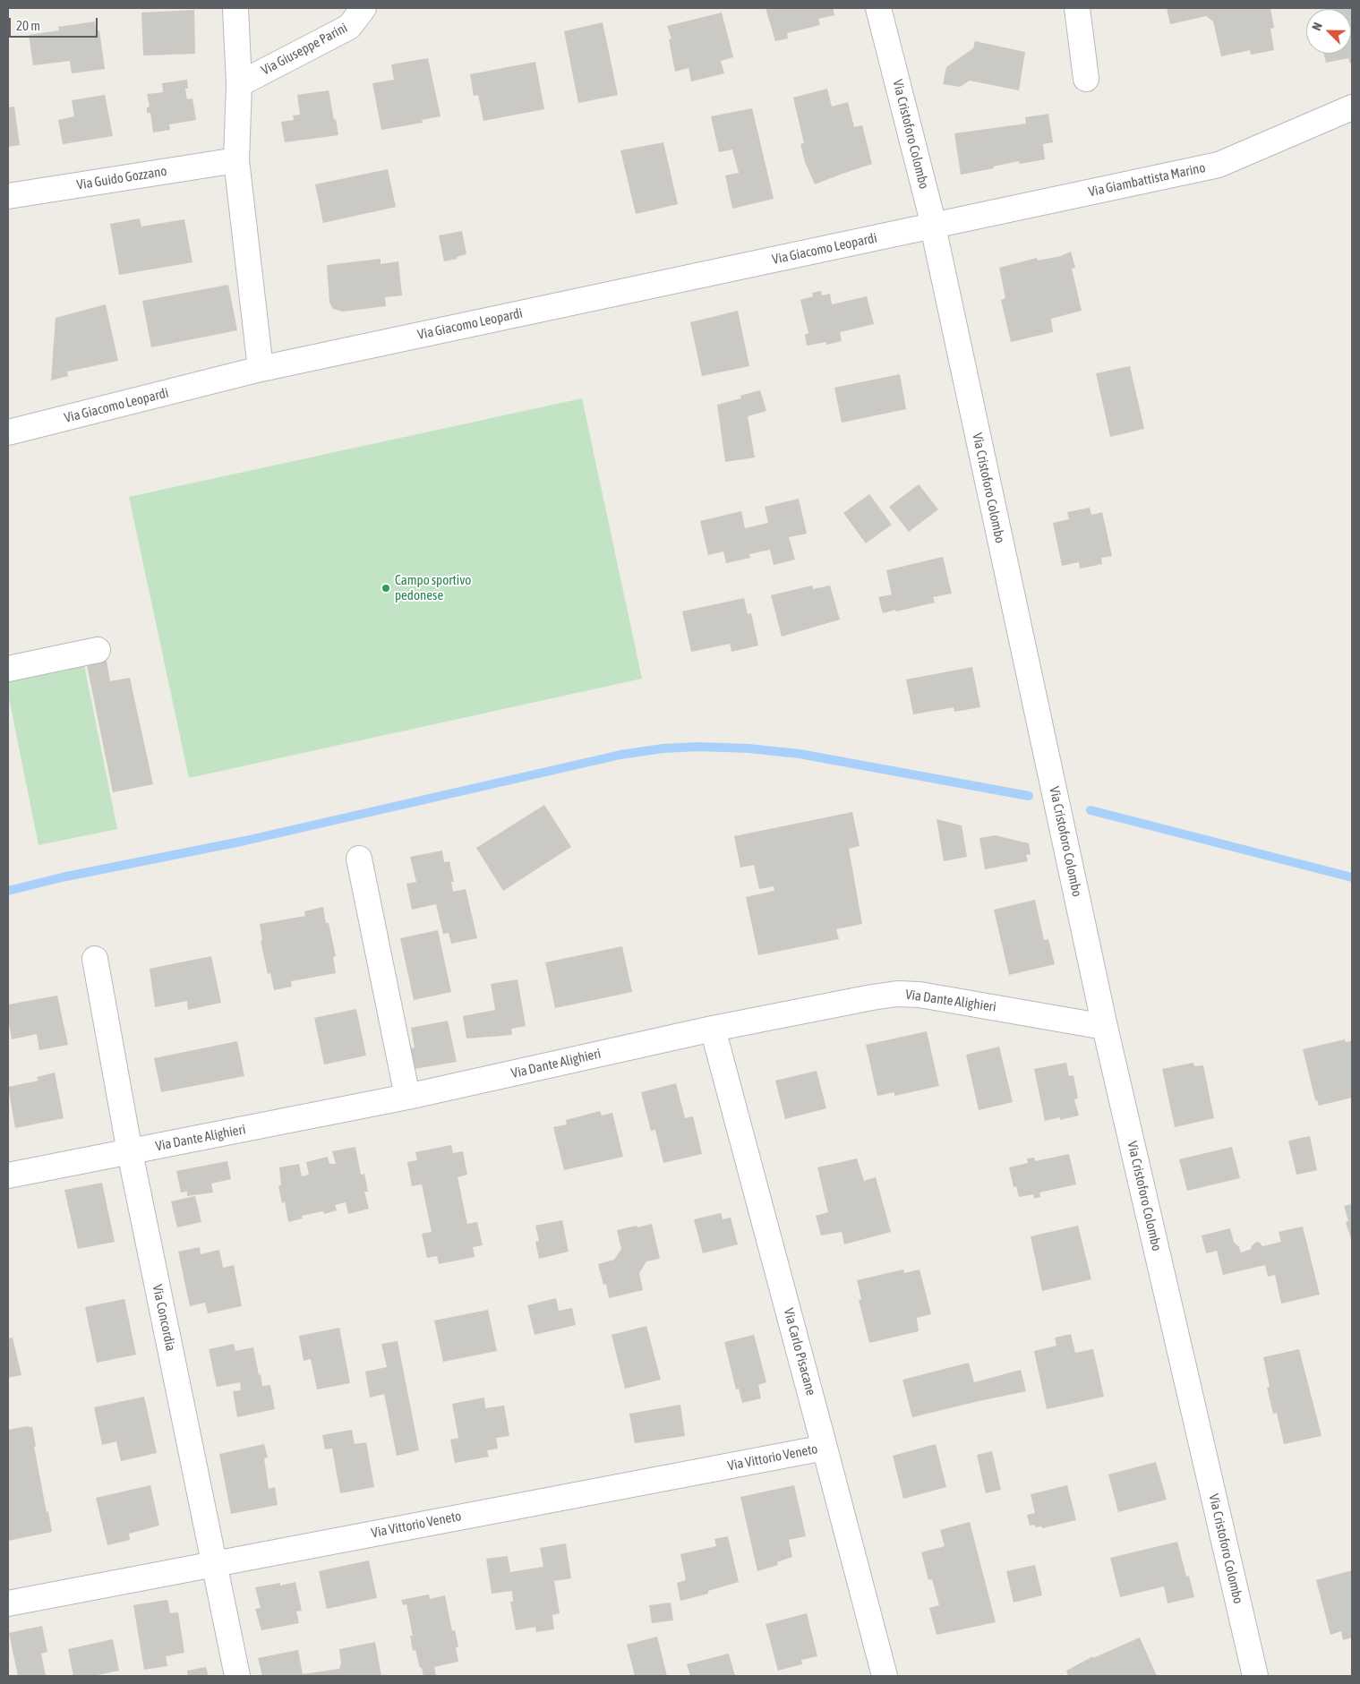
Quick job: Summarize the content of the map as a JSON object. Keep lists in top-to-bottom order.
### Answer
{
  "streets": {
    "street": [
      "Via Giuseppe Parini",
      "Via Cristoforo Colombo",
      "Via Guido Gozzano",
      "Via Giambattista Marino",
      "Via Giacomo Leopardi",
      "Via Dante Alighieri",
      "Via Concordia",
      "Via Carlo Pisacane",
      "Via Vittorio Veneto"
    ]
  },
  "crossings": [
    ["Via Cristoforo Colombo", "Via Giambattista Marino"],
    ["Via Cristoforo Colombo", "Via Giacomo Leopardi"],
    ["Via Cristoforo Colombo", "Via Dante Alighieri"],
    ["Via Giambattista Marino", "Via Giacomo Leopardi"],
    ["Via Dante Alighieri", "Via Concordia"],
    ["Via Dante Alighieri", "Via Carlo Pisacane"],
    ["Via Concordia", "Via Vittorio Veneto"],
    ["Via Carlo Pisacane", "Via Vittorio Veneto"]
  ],
  "places": ["Campo sportivo pedonese"],
  "scale_bar": "20 m",
  "north": "top left"
}
